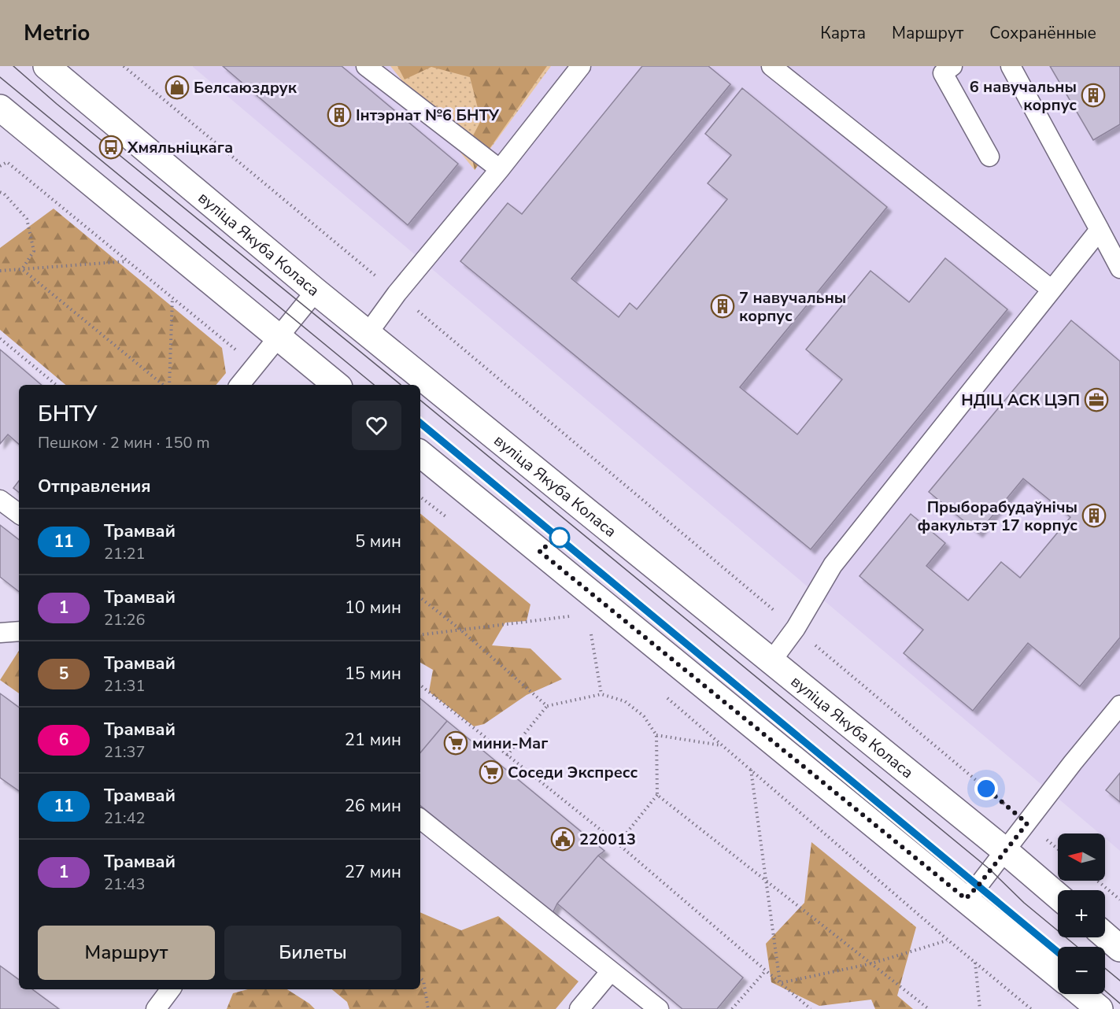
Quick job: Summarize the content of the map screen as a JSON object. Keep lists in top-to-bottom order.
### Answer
{
  "streets": {
    "main road": ["вуліца Якуба Коласа"]
  },
  "places": {
    "shop": ["Белсаюздрук"],
    "building": [
      "6 навучальны корпус",
      "Інтэрнат №6 БНТУ",
      "7 навучальны корпус",
      "Прыборабудаўнічы факультэт 17 корпус"
    ],
    "bus stop": ["Хмяльніцкага"],
    "office": ["НДІЦ АСК ЦЭП"],
    "supermarket": ["мини-Маг", "Соседи Экспресс"],
    "public building": ["220013"]
  },
  "lines": ["tram line 11"],
  "north": "left",
  "page": {
    "header": "Metrio",
    "nav": ["Карта", "Маршрут", "Сохранённые"],
    "heading": [
      ["БНТУ", "Пешком · 2 мин · 150 m"],
      "Отправления"
    ],
    "list": [
      {
        "mark": "11",
        "name": "Трамвай",
        "note": "21:21",
        "value": "5 мин"
      },
      {
        "mark": "1",
        "name": "Трамвай",
        "note": "21:26",
        "value": "10 мин"
      },
      {
        "mark": "5",
        "name": "Трамвай",
        "note": "21:31",
        "value": "15 мин"
      },
      {
        "mark": "6",
        "name": "Трамвай",
        "note": "21:37",
        "value": "21 мин"
      },
      {
        "mark": "11",
        "name": "Трамвай",
        "note": "21:42",
        "value": "26 мин"
      },
      {
        "mark": "1",
        "name": "Трамвай",
        "note": "21:43",
        "value": "27 мин"
      }
    ],
    "map_buttons": ["+", "−"],
    "buttons": ["Маршрут", "Билеты"]
  }
}
